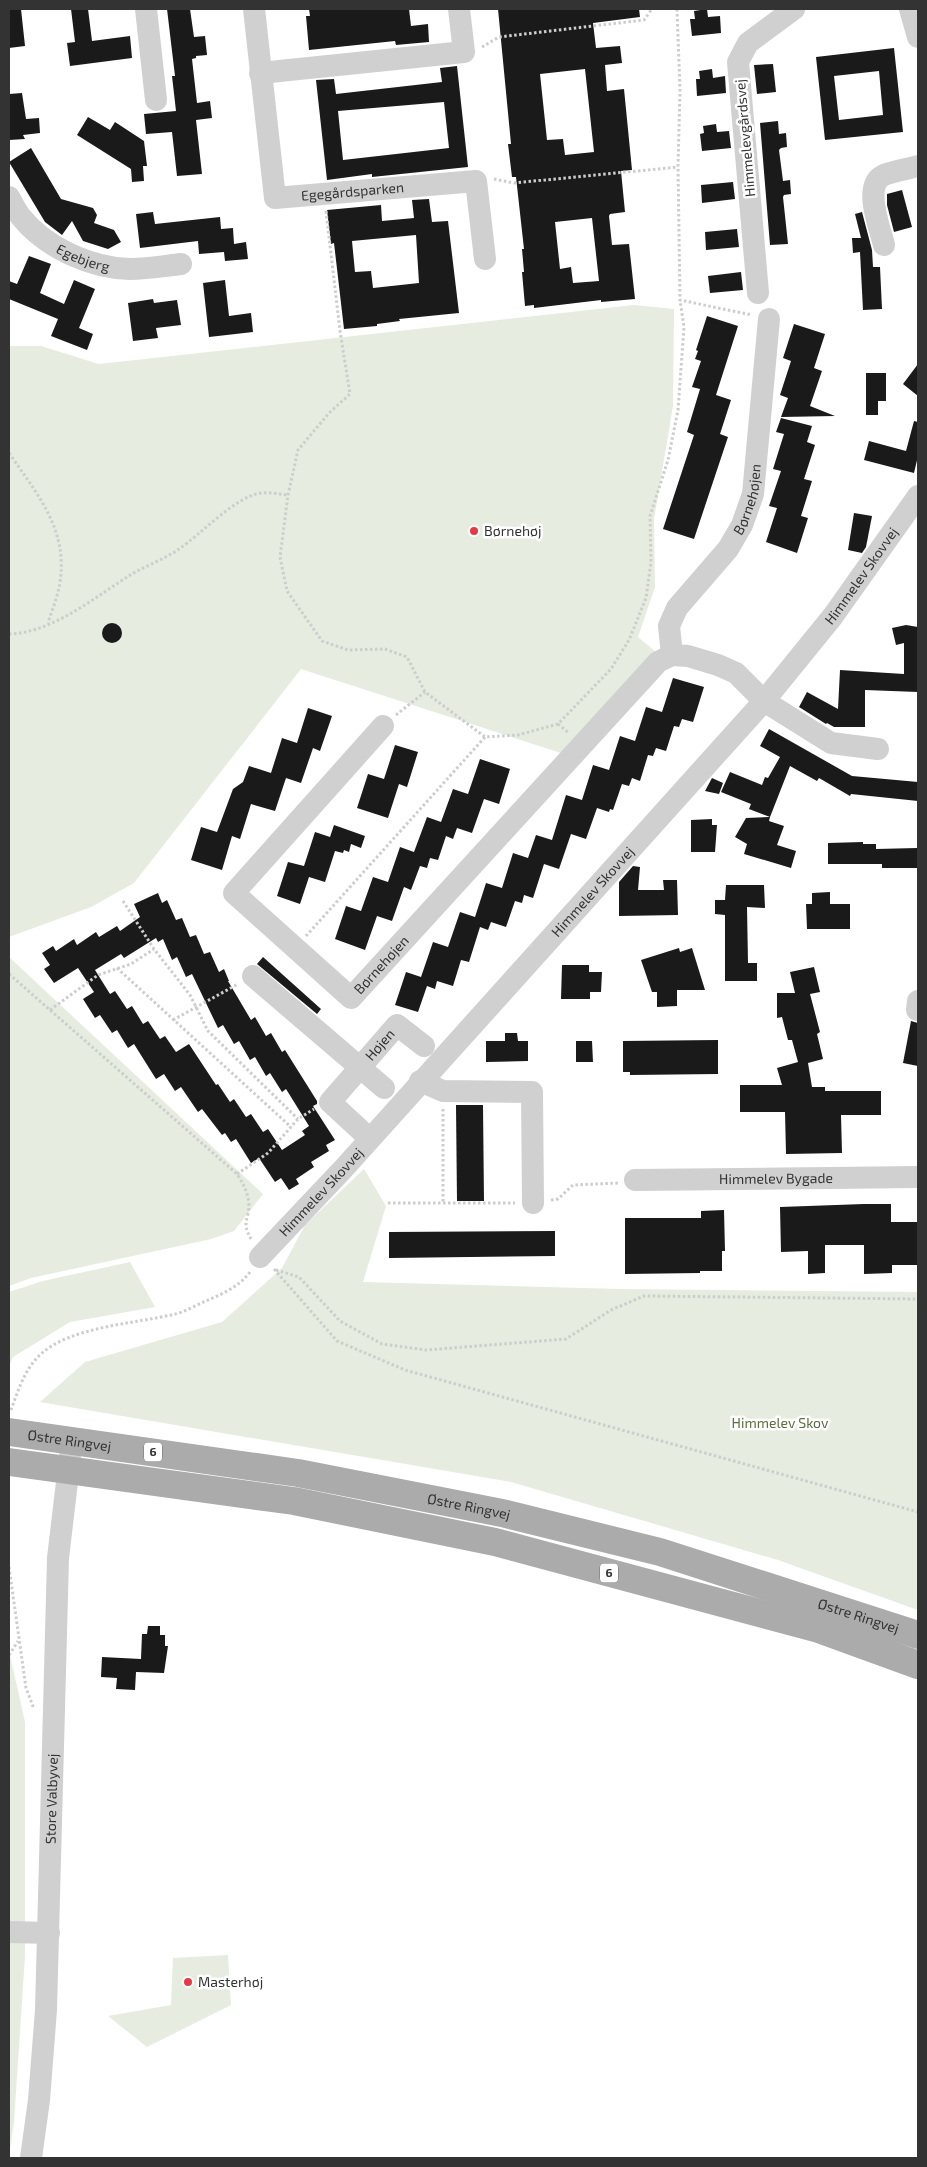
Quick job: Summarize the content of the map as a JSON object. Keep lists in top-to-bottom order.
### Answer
{
  "streets": {
    "main road": ["Østre Ringvej", "6"],
    "street": [
      "Himmelevgårdsvej",
      "Egegårdsparken",
      "Egebjerg",
      "Børnehøjen",
      "Himmelev Skovvej",
      "Højen",
      "Himmelev Bygade",
      "Store Valbyvej"
    ]
  },
  "crossings": [
    ["Østre Ringvej", "Store Valbyvej"]
  ],
  "parks": ["Himmelev Skov"],
  "places": ["Børnehøj", "Masterhøj"]
}
